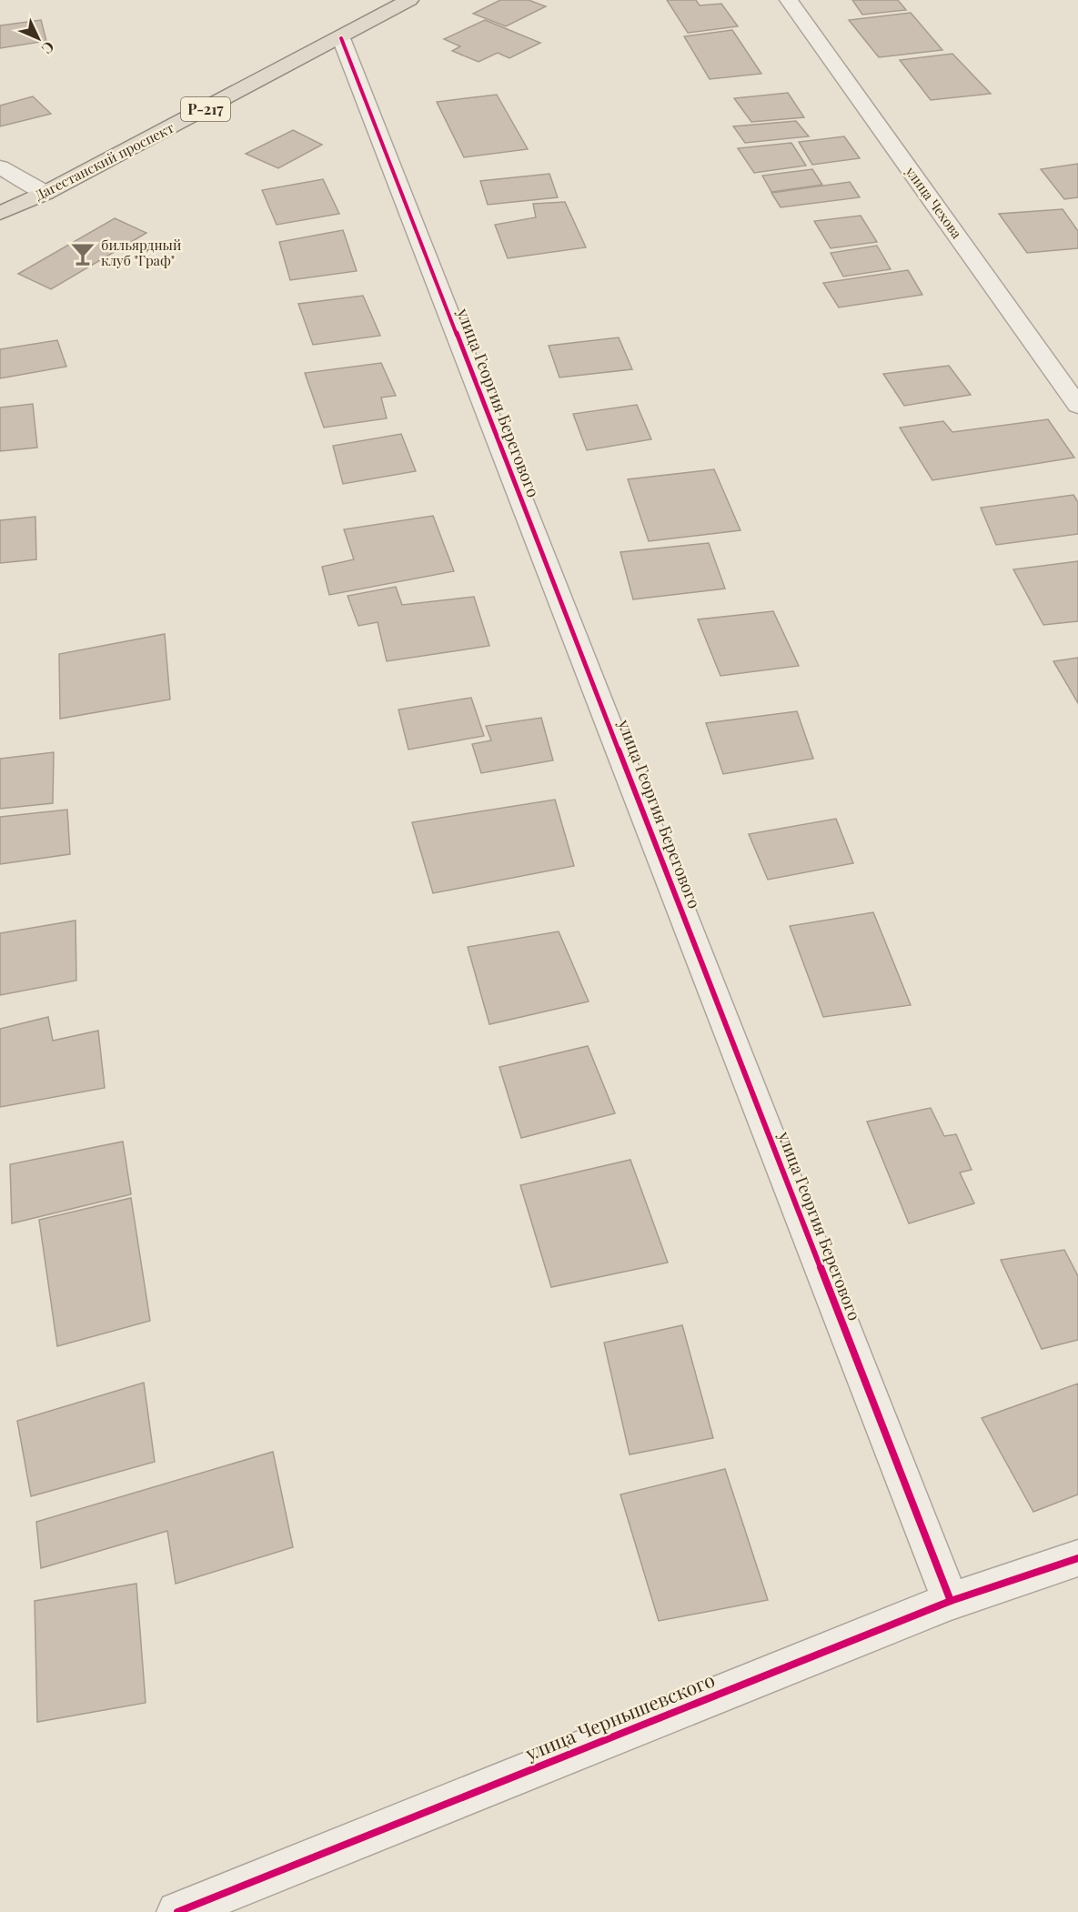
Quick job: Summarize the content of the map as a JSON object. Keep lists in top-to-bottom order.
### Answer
{
  "streets": {
    "highway": ["Р-217", "Дагестанский проспект"],
    "street": ["улица Чехова", "улица Георгия Берегового", "улица Чернышевского"]
  },
  "crossings": [
    ["Дагестанский проспект", "улица Георгия Берегового"],
    ["улица Георгия Берегового", "улица Чернышевского"]
  ],
  "places": {
    "bar": ["бильярдный клуб \"Граф\""]
  },
  "north": "bottom right"
}
